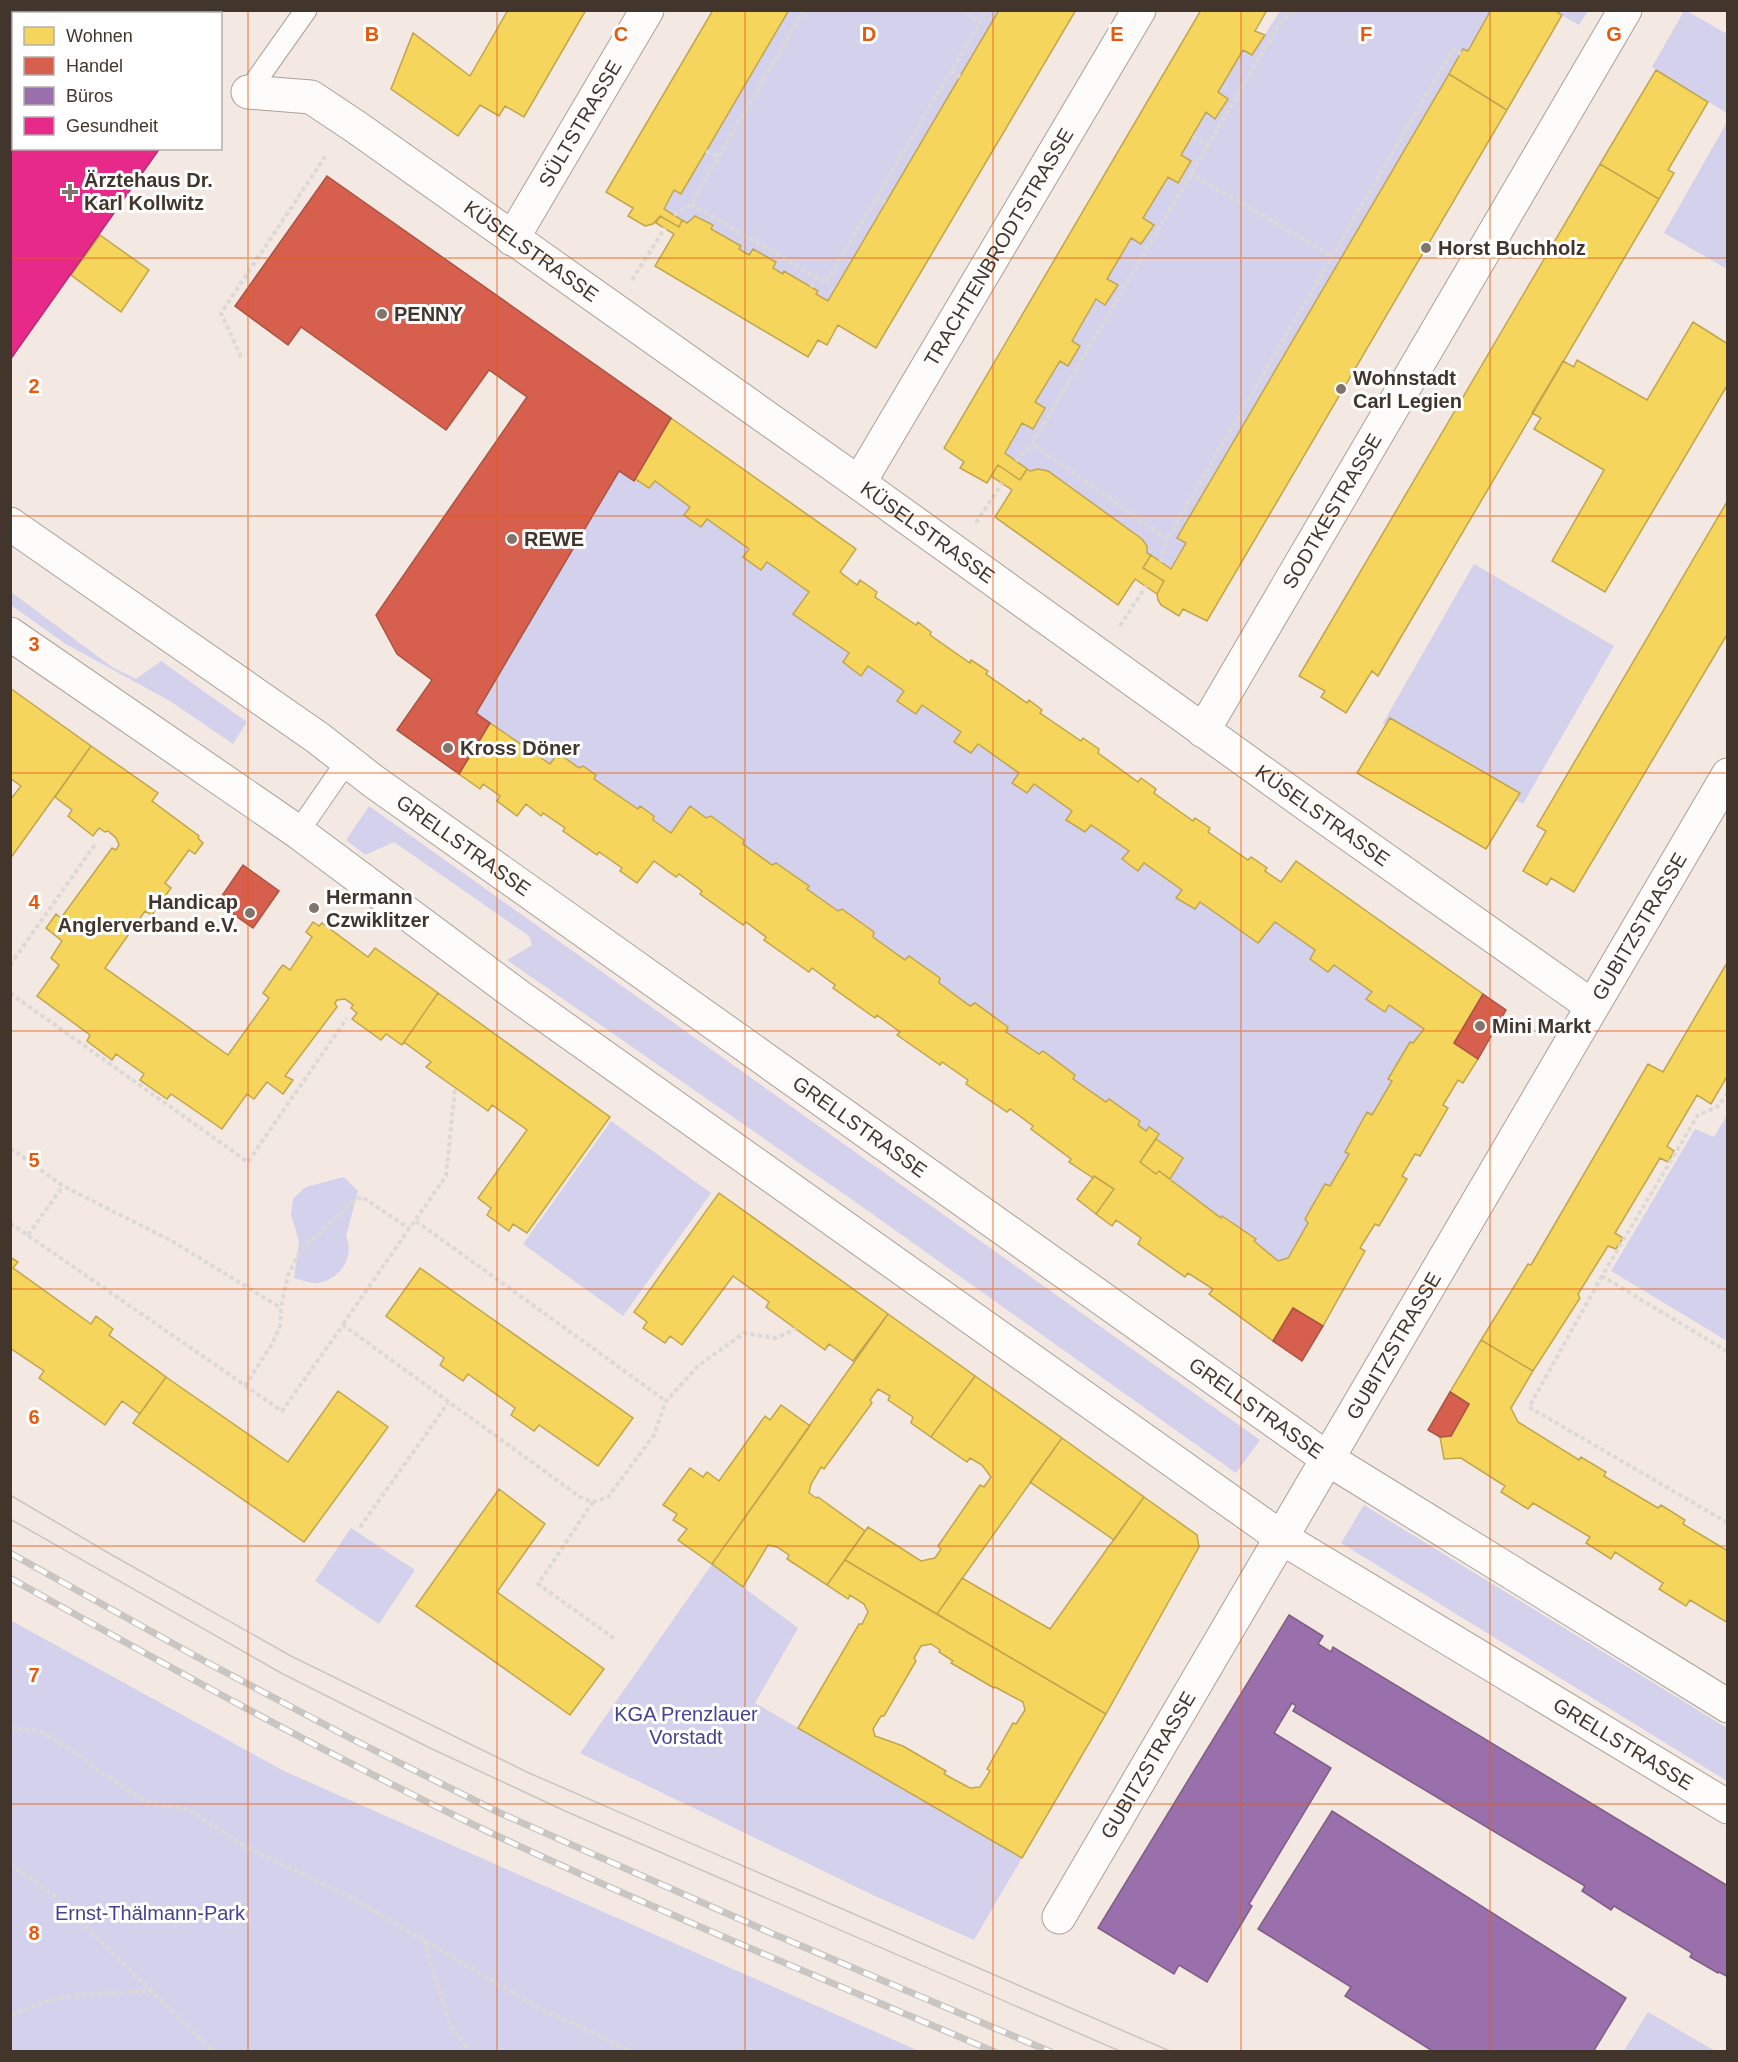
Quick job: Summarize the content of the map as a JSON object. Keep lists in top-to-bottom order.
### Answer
{
  "streets": {
    "street": [
      "SÜLTSTRASSE",
      "TRACHTENBRODTSTRASSE",
      "KÜSELSTRASSE",
      "SODTKESTRASSE",
      "GRELLSTRASSE",
      "GUBITZSTRASSE"
    ]
  },
  "crossings": [
    ["SÜLTSTRASSE", "KÜSELSTRASSE"],
    ["TRACHTENBRODTSTRASSE", "KÜSELSTRASSE"],
    ["KÜSELSTRASSE", "SODTKESTRASSE"],
    ["KÜSELSTRASSE", "GUBITZSTRASSE"],
    ["GRELLSTRASSE", "GUBITZSTRASSE"]
  ],
  "parks": ["KGA Prenzlauer Vorstadt", "Ernst-Thälmann-Park"],
  "places": {
    "health": ["Ärztehaus Dr. Karl Kollwitz"],
    "other": [
      "Horst Buchholz",
      "PENNY",
      "Wohnstadt Carl Legien",
      "REWE",
      "Kross Döner",
      "Hermann Czwiklitzer",
      "Handicap Anglerverband e.V.",
      "Mini Markt"
    ]
  },
  "legend": [
    "Wohnen",
    "Handel",
    "Büros",
    "Gesundheit"
  ],
  "grid": {
    "columns": [
      "B",
      "C",
      "D",
      "E",
      "F",
      "G"
    ],
    "rows": [
      "2",
      "3",
      "4",
      "5",
      "6",
      "7",
      "8"
    ]
  }
}
